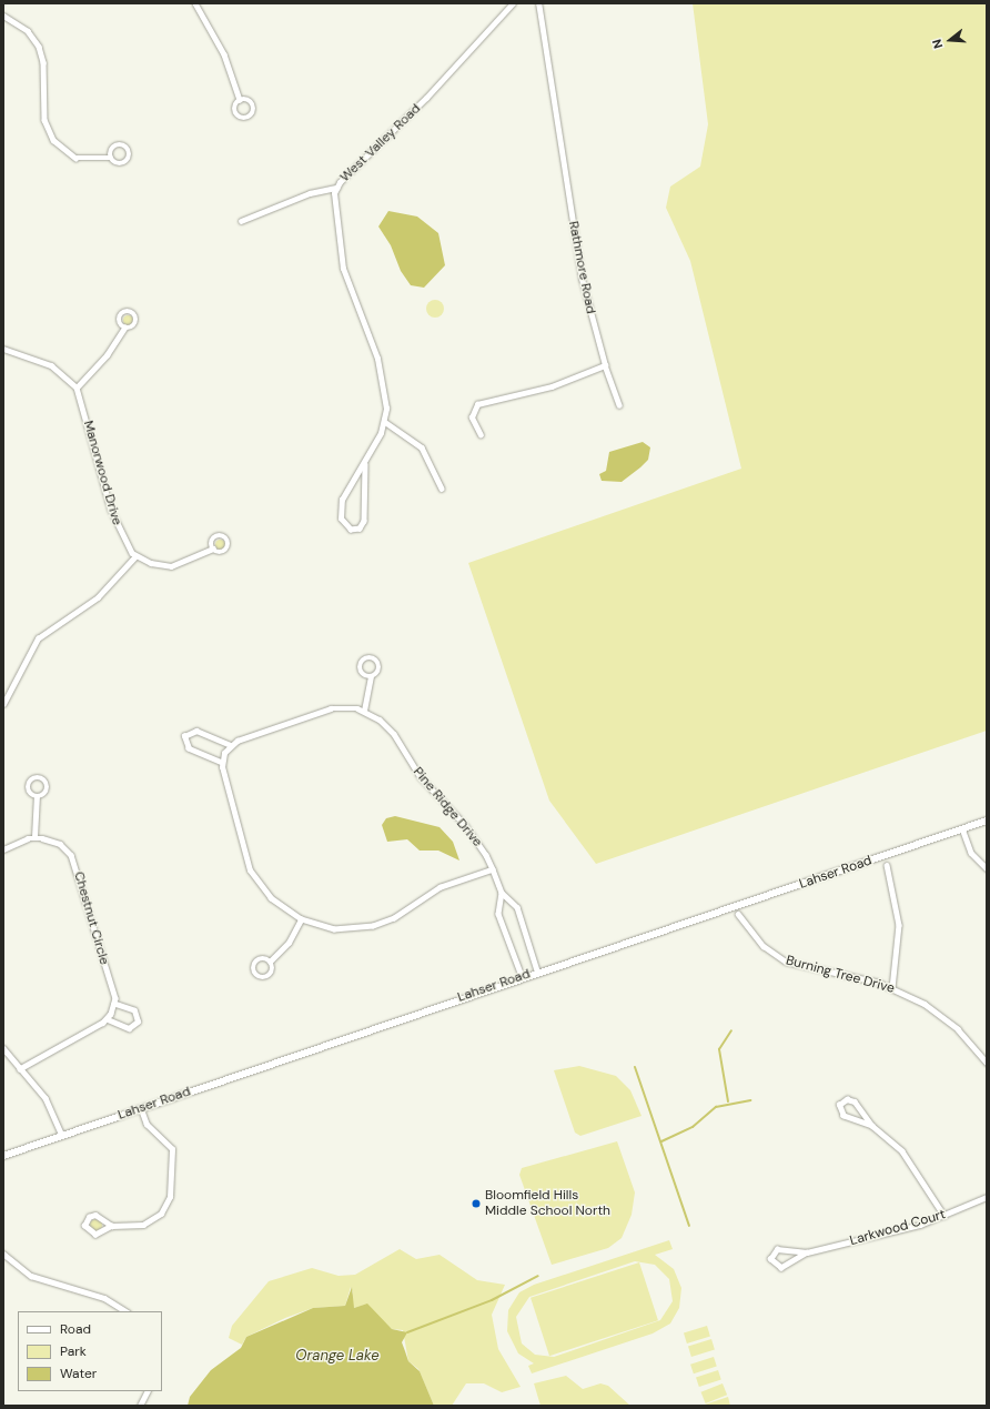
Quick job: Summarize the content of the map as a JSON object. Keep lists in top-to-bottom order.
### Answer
{
  "streets": {
    "street": [
      "West Valley Road",
      "Rathmore Road",
      "Manorwood Drive",
      "Pine Ridge Drive",
      "Lahser Road",
      "Chestnut Circle",
      "Burning Tree Drive",
      "Larkwood Court"
    ]
  },
  "crossings": [
    ["Pine Ridge Drive", "Lahser Road"]
  ],
  "water": ["Orange Lake"],
  "places": ["Bloomfield Hills Middle School North"],
  "legend": ["Road", "Park", "Water"],
  "north": "left"
}
